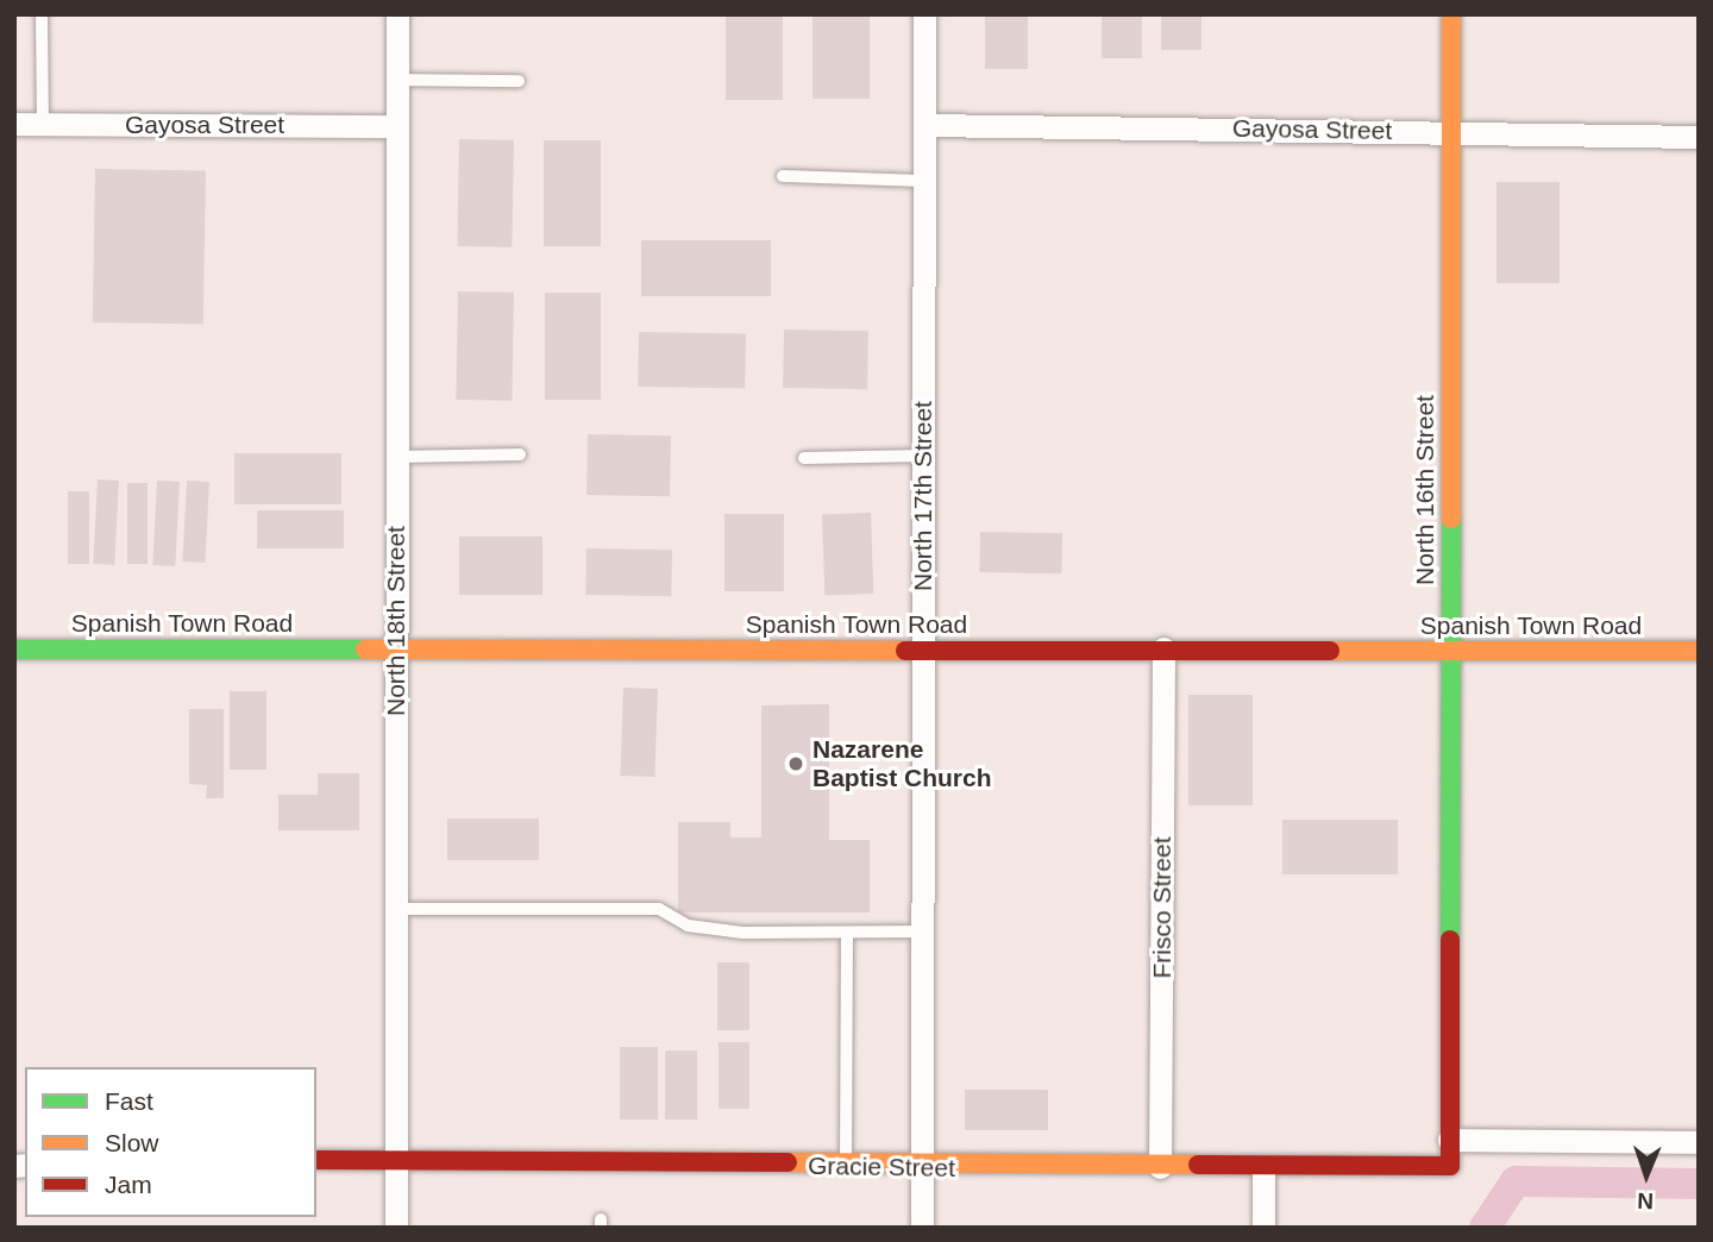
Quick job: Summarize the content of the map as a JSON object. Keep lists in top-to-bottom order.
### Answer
{
  "streets": {
    "street": [
      "Gayosa Street",
      "North 16th Street",
      "North 17th Street",
      "North 18th Street",
      "Spanish Town Road",
      "Frisco Street",
      "Gracie Street"
    ]
  },
  "crossings": [
    ["Gayosa Street", "North 16th Street"],
    ["Gayosa Street", "North 17th Street"],
    ["Gayosa Street", "North 18th Street"],
    ["North 16th Street", "Spanish Town Road"],
    ["North 16th Street", "Gracie Street"],
    ["North 17th Street", "Spanish Town Road"],
    ["North 17th Street", "Gracie Street"],
    ["North 18th Street", "Spanish Town Road"],
    ["North 18th Street", "Gracie Street"],
    ["Spanish Town Road", "Frisco Street"],
    ["Frisco Street", "Gracie Street"]
  ],
  "places": ["Nazarene Baptist Church"],
  "legend": ["Fast", "Slow", "Jam"],
  "north": "bottom"
}
